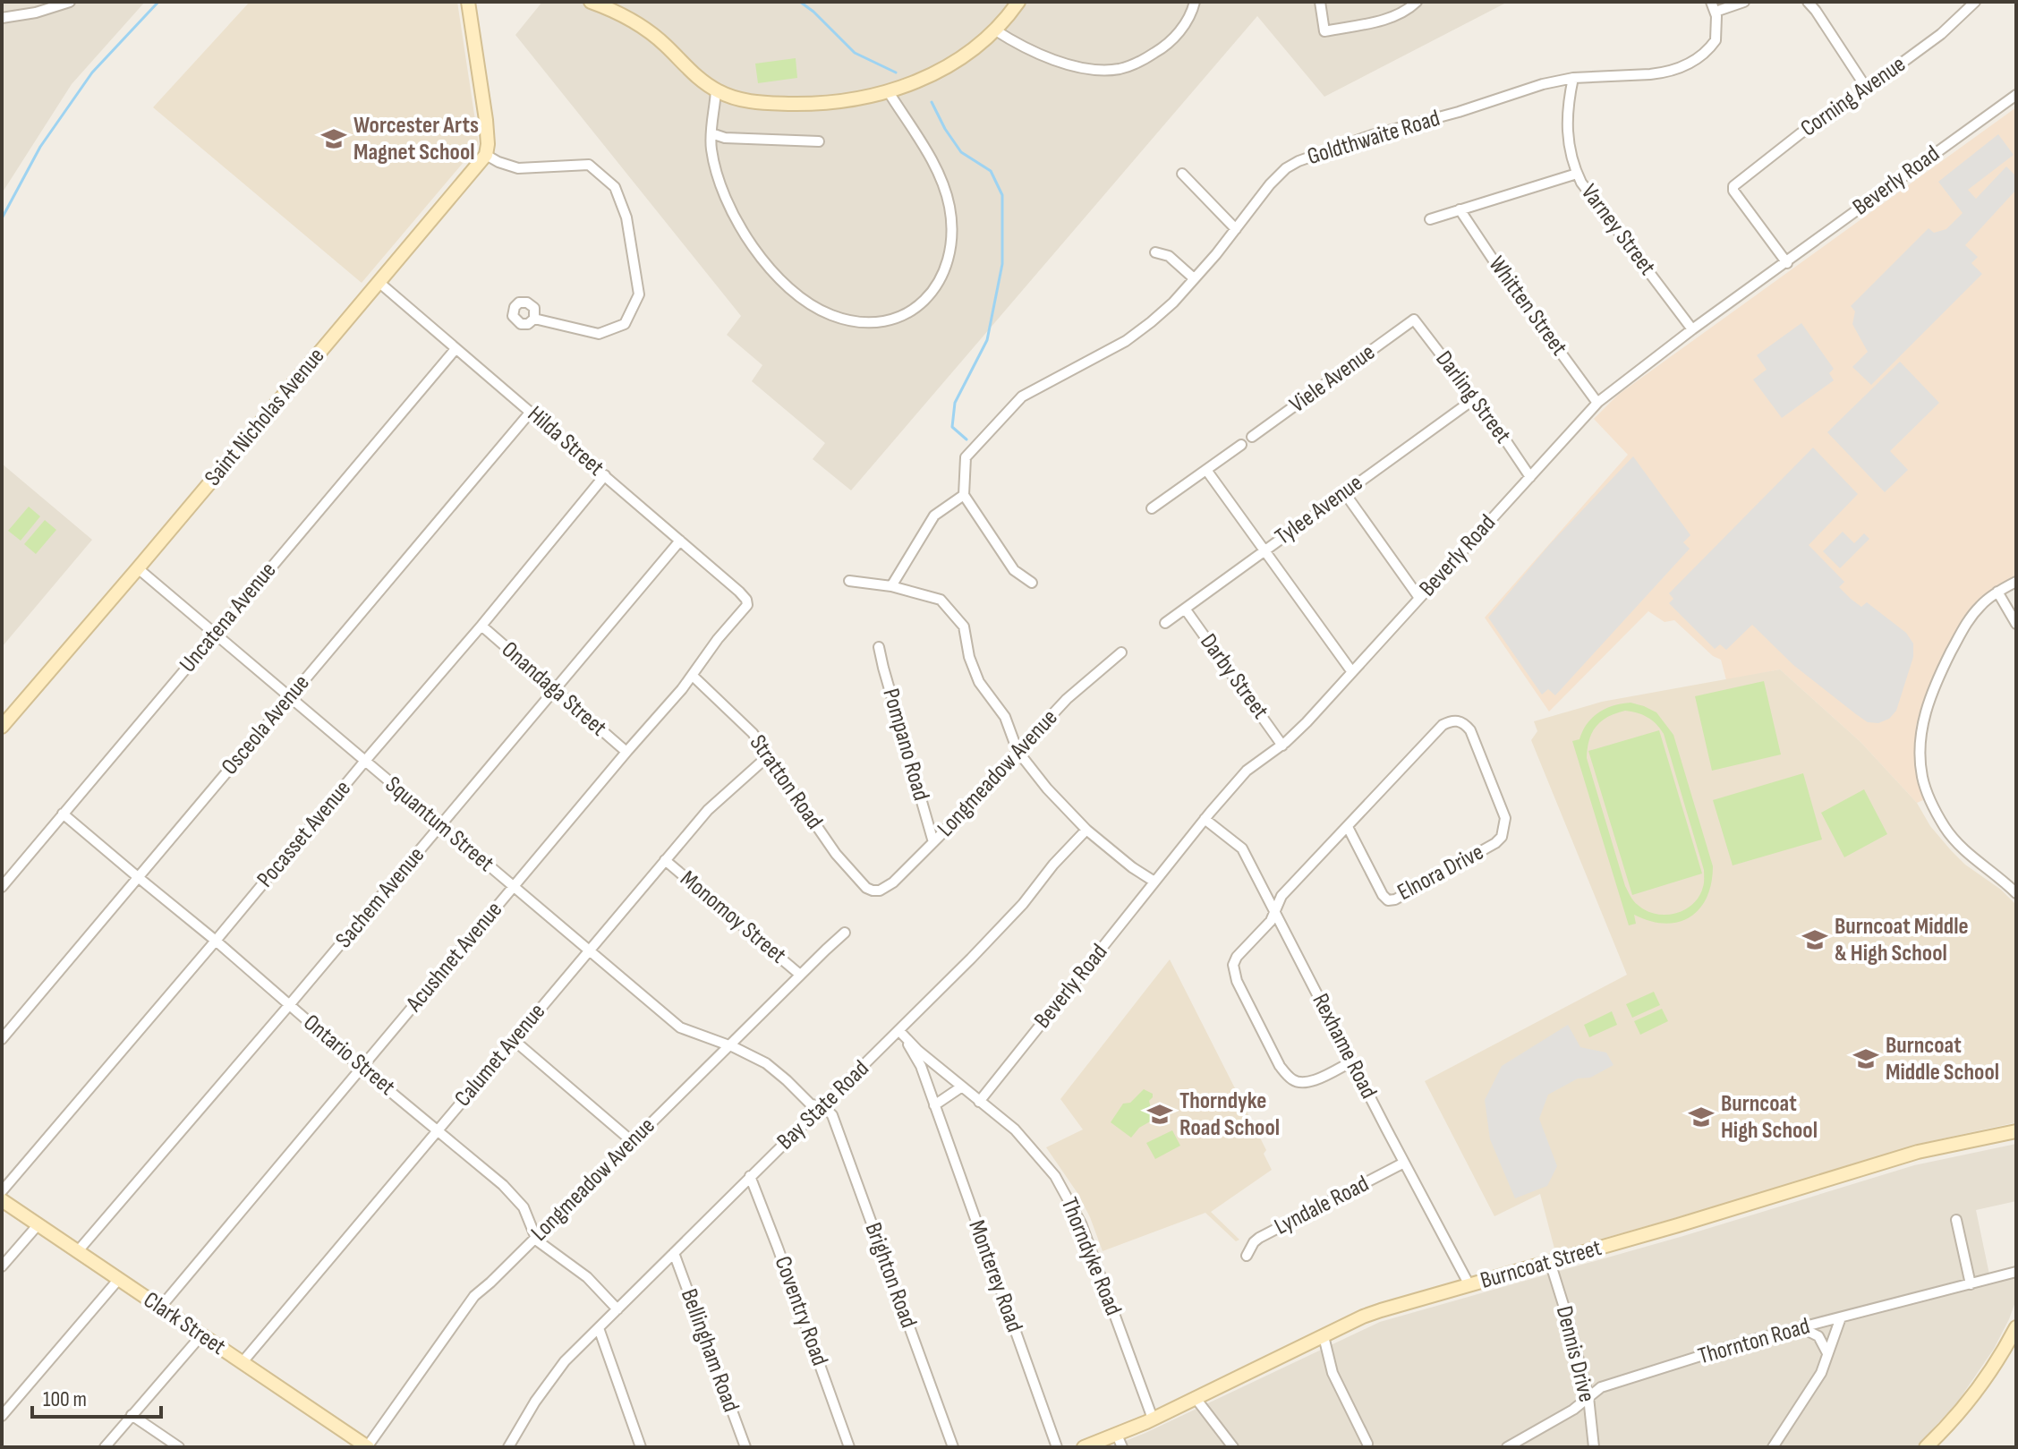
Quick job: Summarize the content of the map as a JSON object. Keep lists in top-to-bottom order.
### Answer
{
  "streets": {
    "street": [
      "Corning Avenue",
      "Goldthwaite Road",
      "Beverly Road",
      "Varney Street",
      "Whitten Street",
      "Viele Avenue",
      "Darling Street",
      "Saint Nicholas Avenue",
      "Hilda Street",
      "Tylee Avenue",
      "Uncatena Avenue",
      "Darby Street",
      "Onandaga Street",
      "Osceola Avenue",
      "Pompano Road",
      "Longmeadow Avenue",
      "Stratton Road",
      "Squantum Street",
      "Pocasset Avenue",
      "Elnora Drive",
      "Sachem Avenue",
      "Monomoy Street",
      "Acushnet Avenue",
      "Rexhame Road",
      "Ontario Street",
      "Calumet Avenue",
      "Bay State Road",
      "Lyndale Road",
      "Thorndyke Road",
      "Burncoat Street",
      "Brighton Road",
      "Monterey Road",
      "Coventry Road",
      "Clark Street",
      "Thornton Road",
      "Bellingham Road",
      "Dennis Drive"
    ]
  },
  "crossings": [
    ["Corning Avenue", "Beverly Road"],
    ["Goldthwaite Road", "Varney Street"],
    ["Beverly Road", "Varney Street"],
    ["Beverly Road", "Whitten Street"],
    ["Beverly Road", "Darling Street"],
    ["Beverly Road", "Darby Street"],
    ["Beverly Road", "Rexhame Road"],
    ["Beverly Road", "Thorndyke Road"],
    ["Viele Avenue", "Darling Street"],
    ["Darling Street", "Tylee Avenue"],
    ["Saint Nicholas Avenue", "Hilda Street"],
    ["Saint Nicholas Avenue", "Squantum Street"],
    ["Hilda Street", "Uncatena Avenue"],
    ["Hilda Street", "Osceola Avenue"],
    ["Hilda Street", "Pocasset Avenue"],
    ["Hilda Street", "Sachem Avenue"],
    ["Hilda Street", "Acushnet Avenue"],
    ["Tylee Avenue", "Darby Street"],
    ["Uncatena Avenue", "Squantum Street"],
    ["Uncatena Avenue", "Ontario Street"],
    ["Onandaga Street", "Pocasset Avenue"],
    ["Onandaga Street", "Sachem Avenue"],
    ["Onandaga Street", "Acushnet Avenue"],
    ["Osceola Avenue", "Squantum Street"],
    ["Osceola Avenue", "Ontario Street"],
    ["Pompano Road", "Longmeadow Avenue"],
    ["Longmeadow Avenue", "Stratton Road"],
    ["Longmeadow Avenue", "Squantum Street"],
    ["Longmeadow Avenue", "Monomoy Street"],
    ["Longmeadow Avenue", "Ontario Street"],
    ["Longmeadow Avenue", "Clark Street"],
    ["Stratton Road", "Acushnet Avenue"],
    ["Stratton Road", "Calumet Avenue"],
    ["Squantum Street", "Pocasset Avenue"],
    ["Squantum Street", "Sachem Avenue"],
    ["Squantum Street", "Acushnet Avenue"],
    ["Squantum Street", "Calumet Avenue"],
    ["Squantum Street", "Bay State Road"],
    ["Squantum Street", "Brighton Road"],
    ["Pocasset Avenue", "Ontario Street"],
    ["Elnora Drive", "Rexhame Road"],
    ["Sachem Avenue", "Ontario Street"],
    ["Sachem Avenue", "Clark Street"],
    ["Monomoy Street", "Calumet Avenue"],
    ["Acushnet Avenue", "Ontario Street"],
    ["Acushnet Avenue", "Clark Street"],
    ["Rexhame Road", "Lyndale Road"],
    ["Rexhame Road", "Burncoat Street"],
    ["Ontario Street", "Calumet Avenue"],
    ["Ontario Street", "Bay State Road"],
    ["Calumet Avenue", "Clark Street"],
    ["Bay State Road", "Thorndyke Road"],
    ["Bay State Road", "Brighton Road"],
    ["Bay State Road", "Monterey Road"],
    ["Bay State Road", "Coventry Road"],
    ["Bay State Road", "Bellingham Road"],
    ["Thorndyke Road", "Burncoat Street"],
    ["Thorndyke Road", "Monterey Road"],
    ["Burncoat Street", "Dennis Drive"],
    ["Thornton Road", "Dennis Drive"]
  ],
  "places": {
    "school or university": [
      "Worcester Arts Magnet School",
      "Burncoat Middle & High School",
      "Burncoat Middle School",
      "Thorndyke Road School",
      "Burncoat High School"
    ]
  },
  "scale_bar": "100 m"
}
